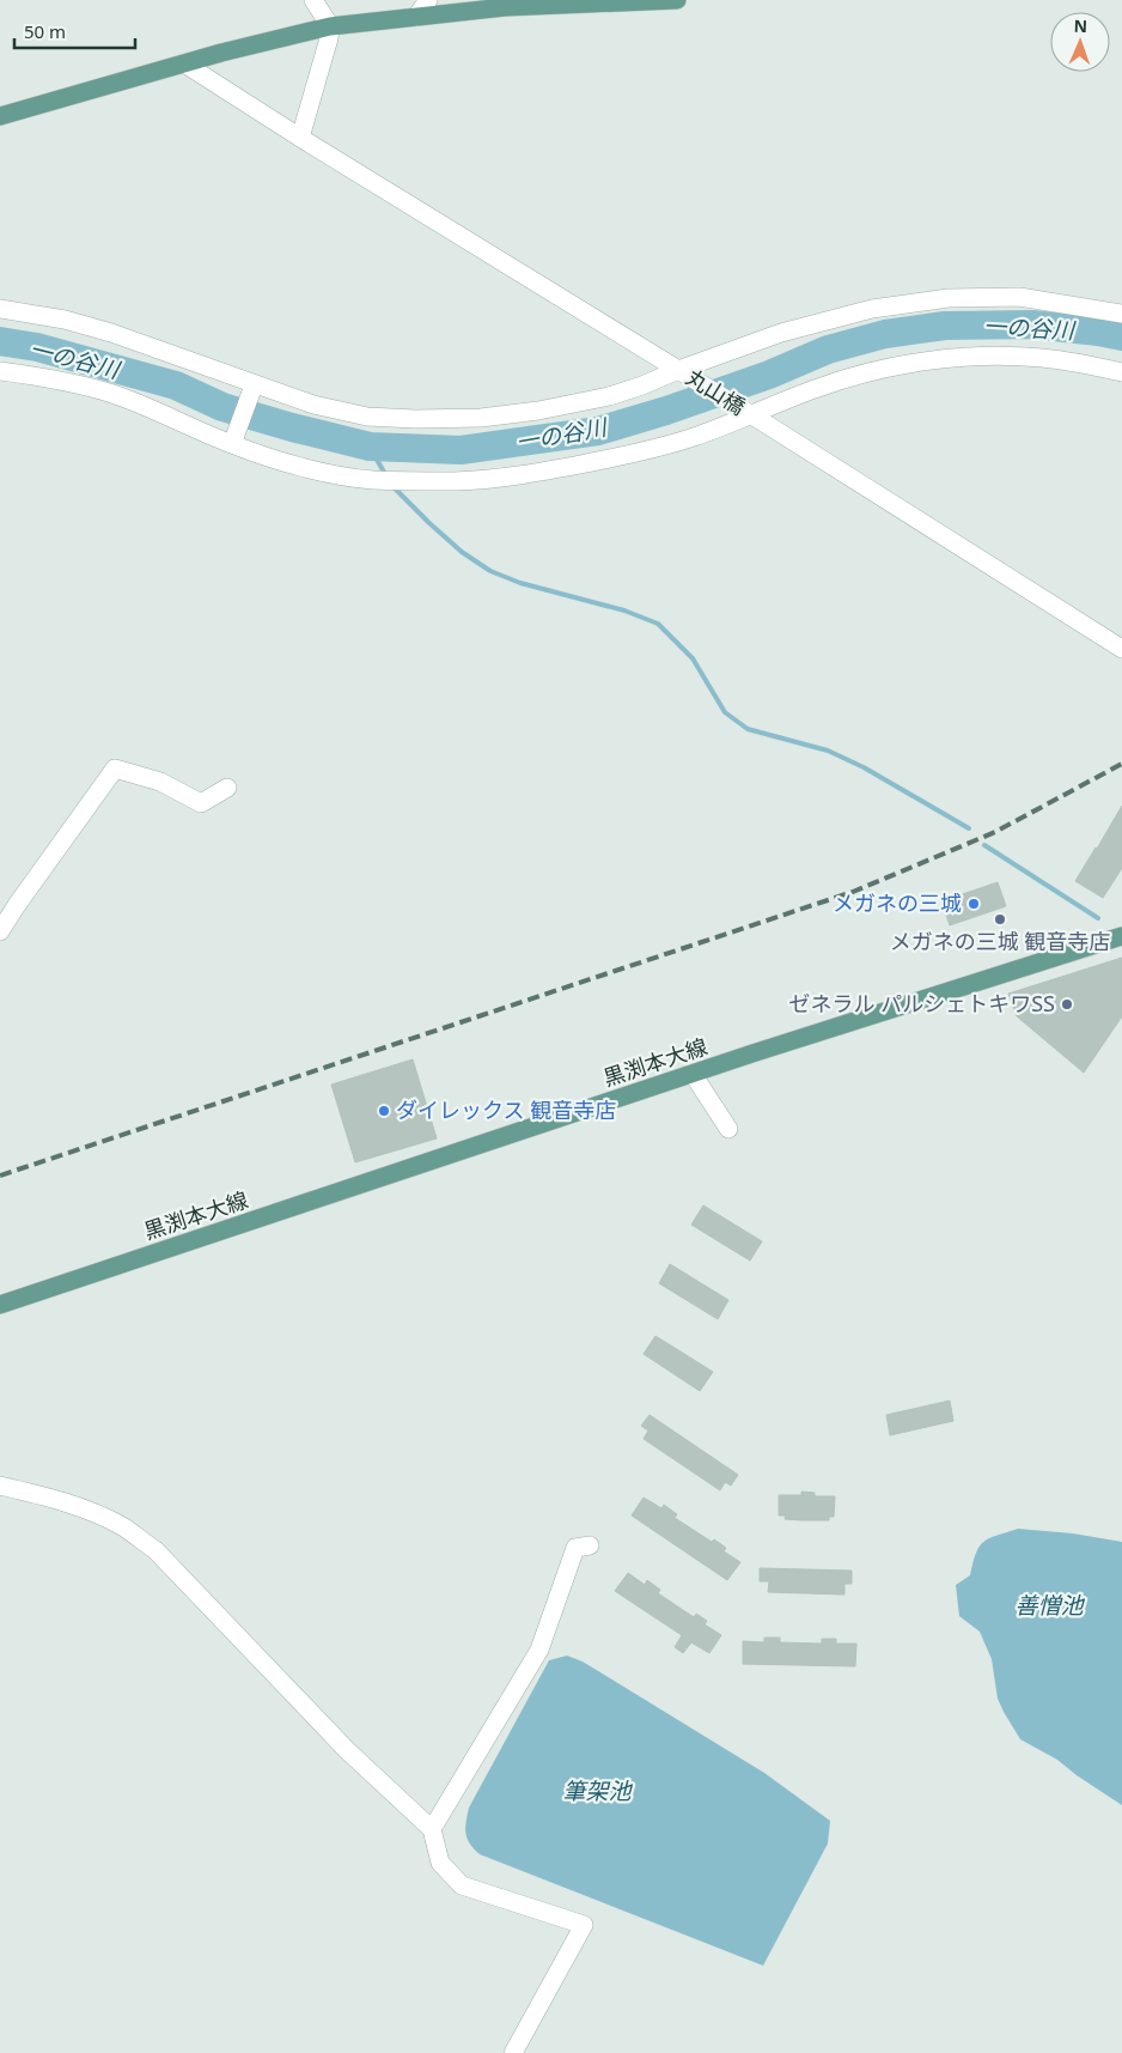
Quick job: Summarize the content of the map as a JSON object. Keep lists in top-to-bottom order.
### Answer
{
  "streets": {
    "main road": ["黒渕本大線"],
    "street": ["丸山橋"]
  },
  "water": ["一の谷川", "善憎池", "筆架池"],
  "places": [
    "メガネの三城",
    "メガネの三城 観音寺店",
    "ゼネラル パルシェトキワSS",
    "ダイレックス 観音寺店"
  ],
  "scale_bar": "50 m",
  "north": "top"
}
